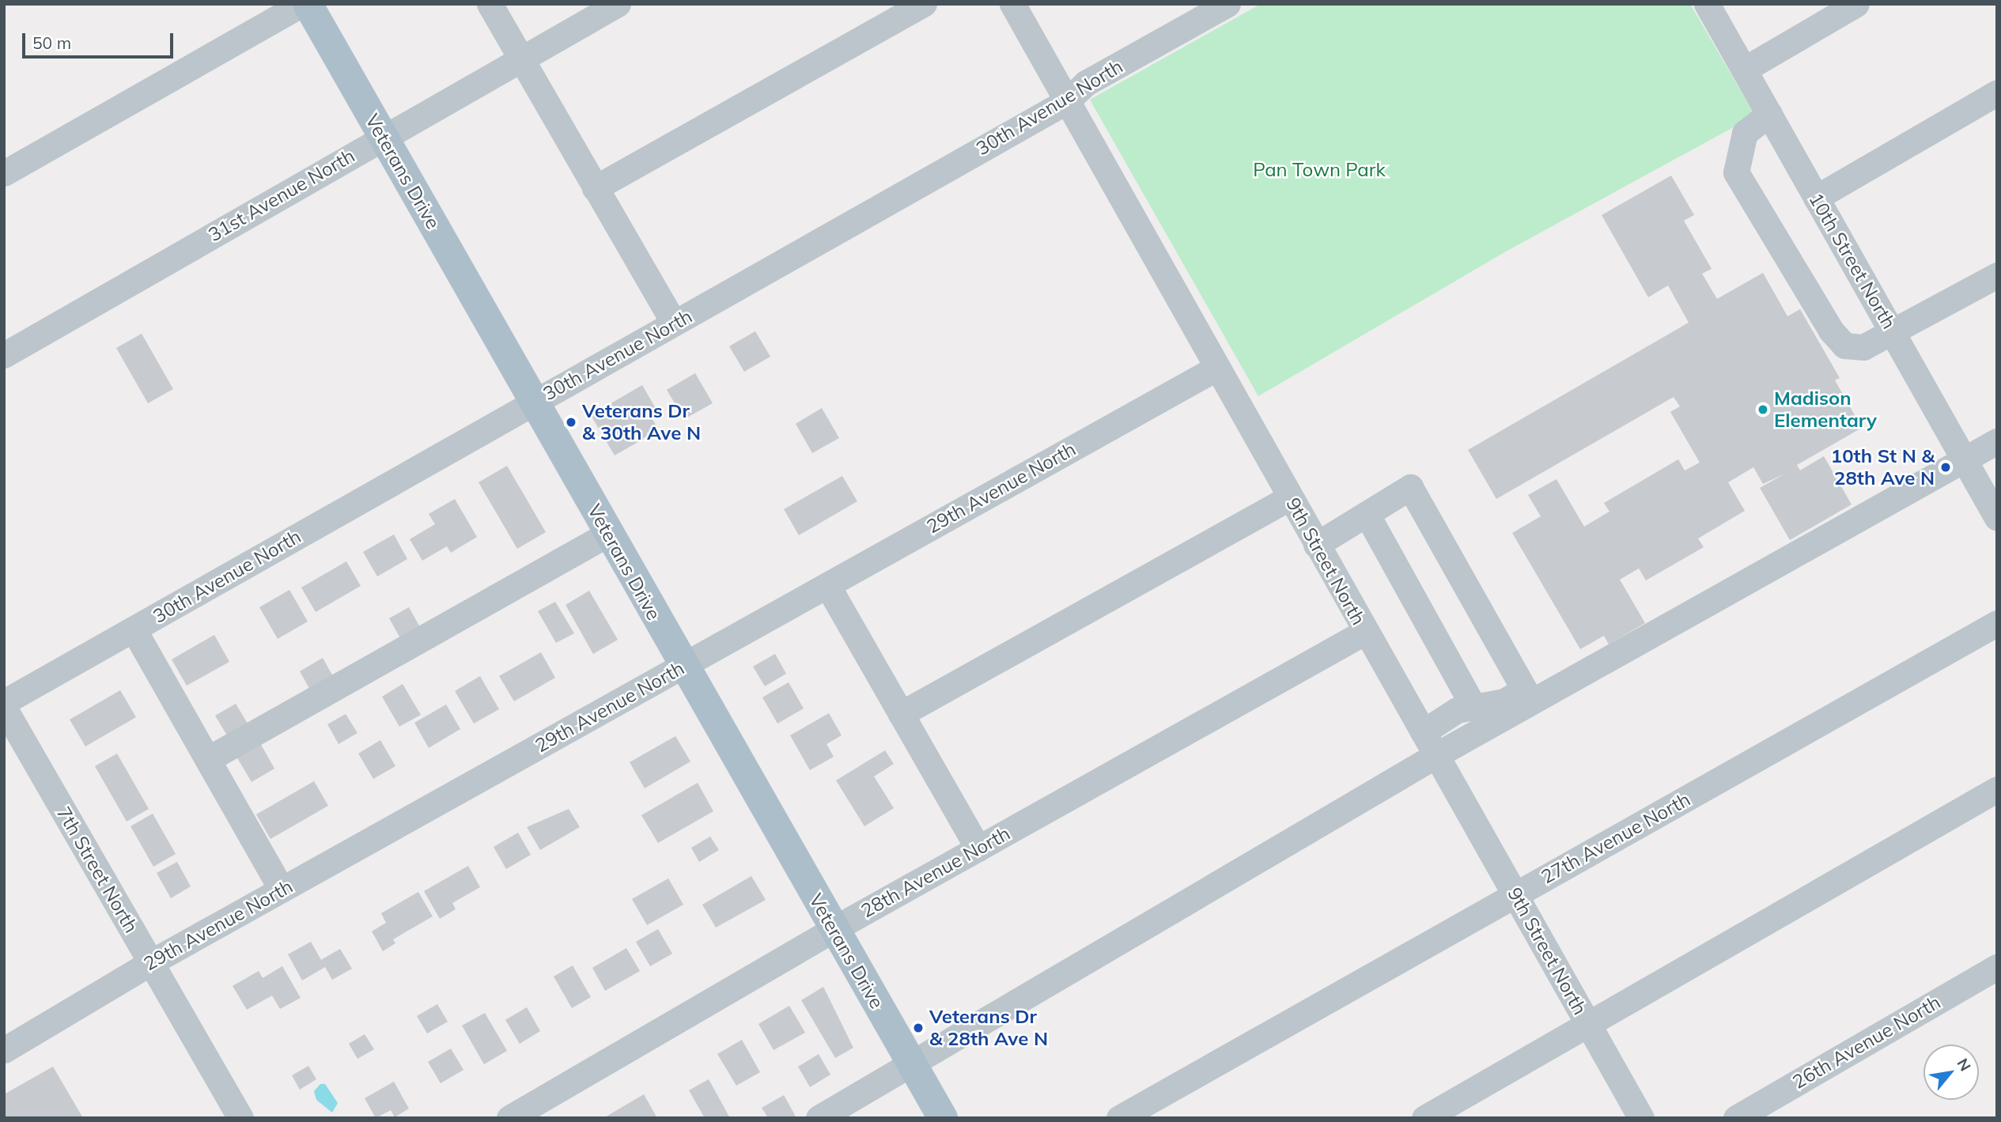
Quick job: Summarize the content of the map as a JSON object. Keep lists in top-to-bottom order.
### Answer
{
  "streets": {
    "main road": ["Veterans Drive"],
    "street": [
      "30th Avenue North",
      "31st Avenue North",
      "10th Street North",
      "29th Avenue North",
      "9th Street North",
      "27th Avenue North",
      "7th Street North",
      "28th Avenue North",
      "26th Avenue North"
    ]
  },
  "crossings": [
    ["30th Avenue North", "Veterans Drive"],
    ["30th Avenue North", "9th Street North"],
    ["Veterans Drive", "31st Avenue North"],
    ["Veterans Drive", "29th Avenue North"],
    ["Veterans Drive", "28th Avenue North"],
    ["29th Avenue North", "9th Street North"],
    ["29th Avenue North", "7th Street North"],
    ["9th Street North", "27th Avenue North"],
    ["9th Street North", "28th Avenue North"]
  ],
  "parks": ["Pan Town Park"],
  "places": [
    "Madison Elementary",
    "Veterans Dr & 30th Ave N",
    "10th St N & 28th Ave N",
    "Veterans Dr & 28th Ave N"
  ],
  "scale_bar": "50 m",
  "north": "top right"
}
